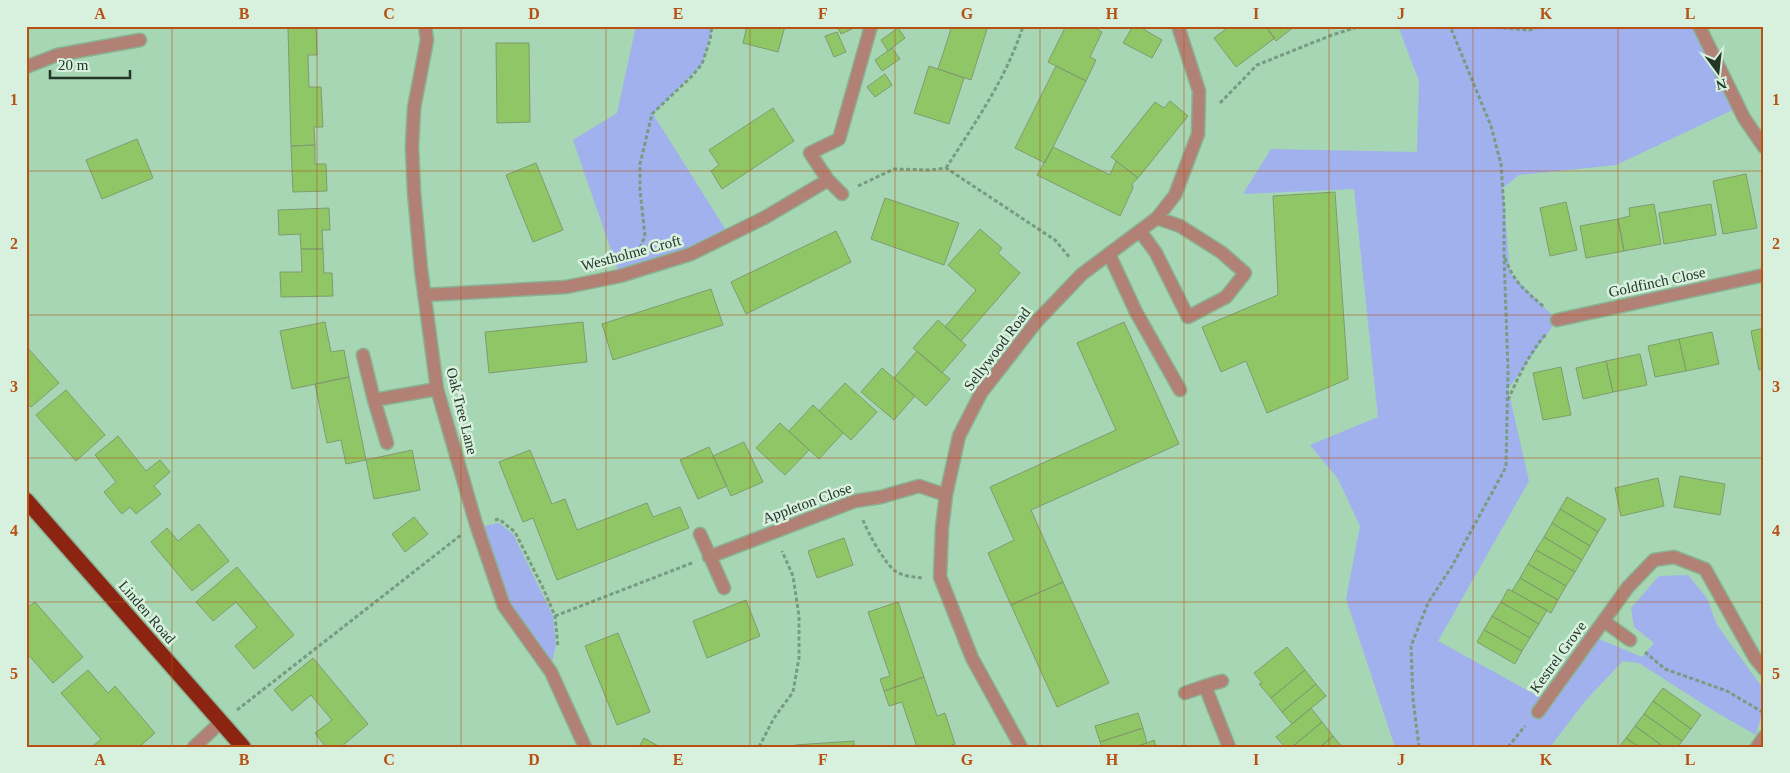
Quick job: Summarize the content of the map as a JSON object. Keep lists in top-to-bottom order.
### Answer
{
  "streets": {
    "highway": ["Linden Road"],
    "street": [
      "Westholme Croft",
      "Goldfinch Close",
      "Sellywood Road",
      "Oak Tree Lane",
      "Appleton Close",
      "Kestrel Grove"
    ]
  },
  "crossings": [
    ["Westholme Croft", "Oak Tree Lane"],
    ["Sellywood Road", "Appleton Close"]
  ],
  "scale_bar": "20 m",
  "north": "bottom",
  "grid": {
    "columns": [
      "A",
      "B",
      "C",
      "D",
      "E",
      "F",
      "G",
      "H",
      "I",
      "J",
      "K",
      "L"
    ],
    "rows": [
      "1",
      "2",
      "3",
      "4",
      "5"
    ]
  }
}
